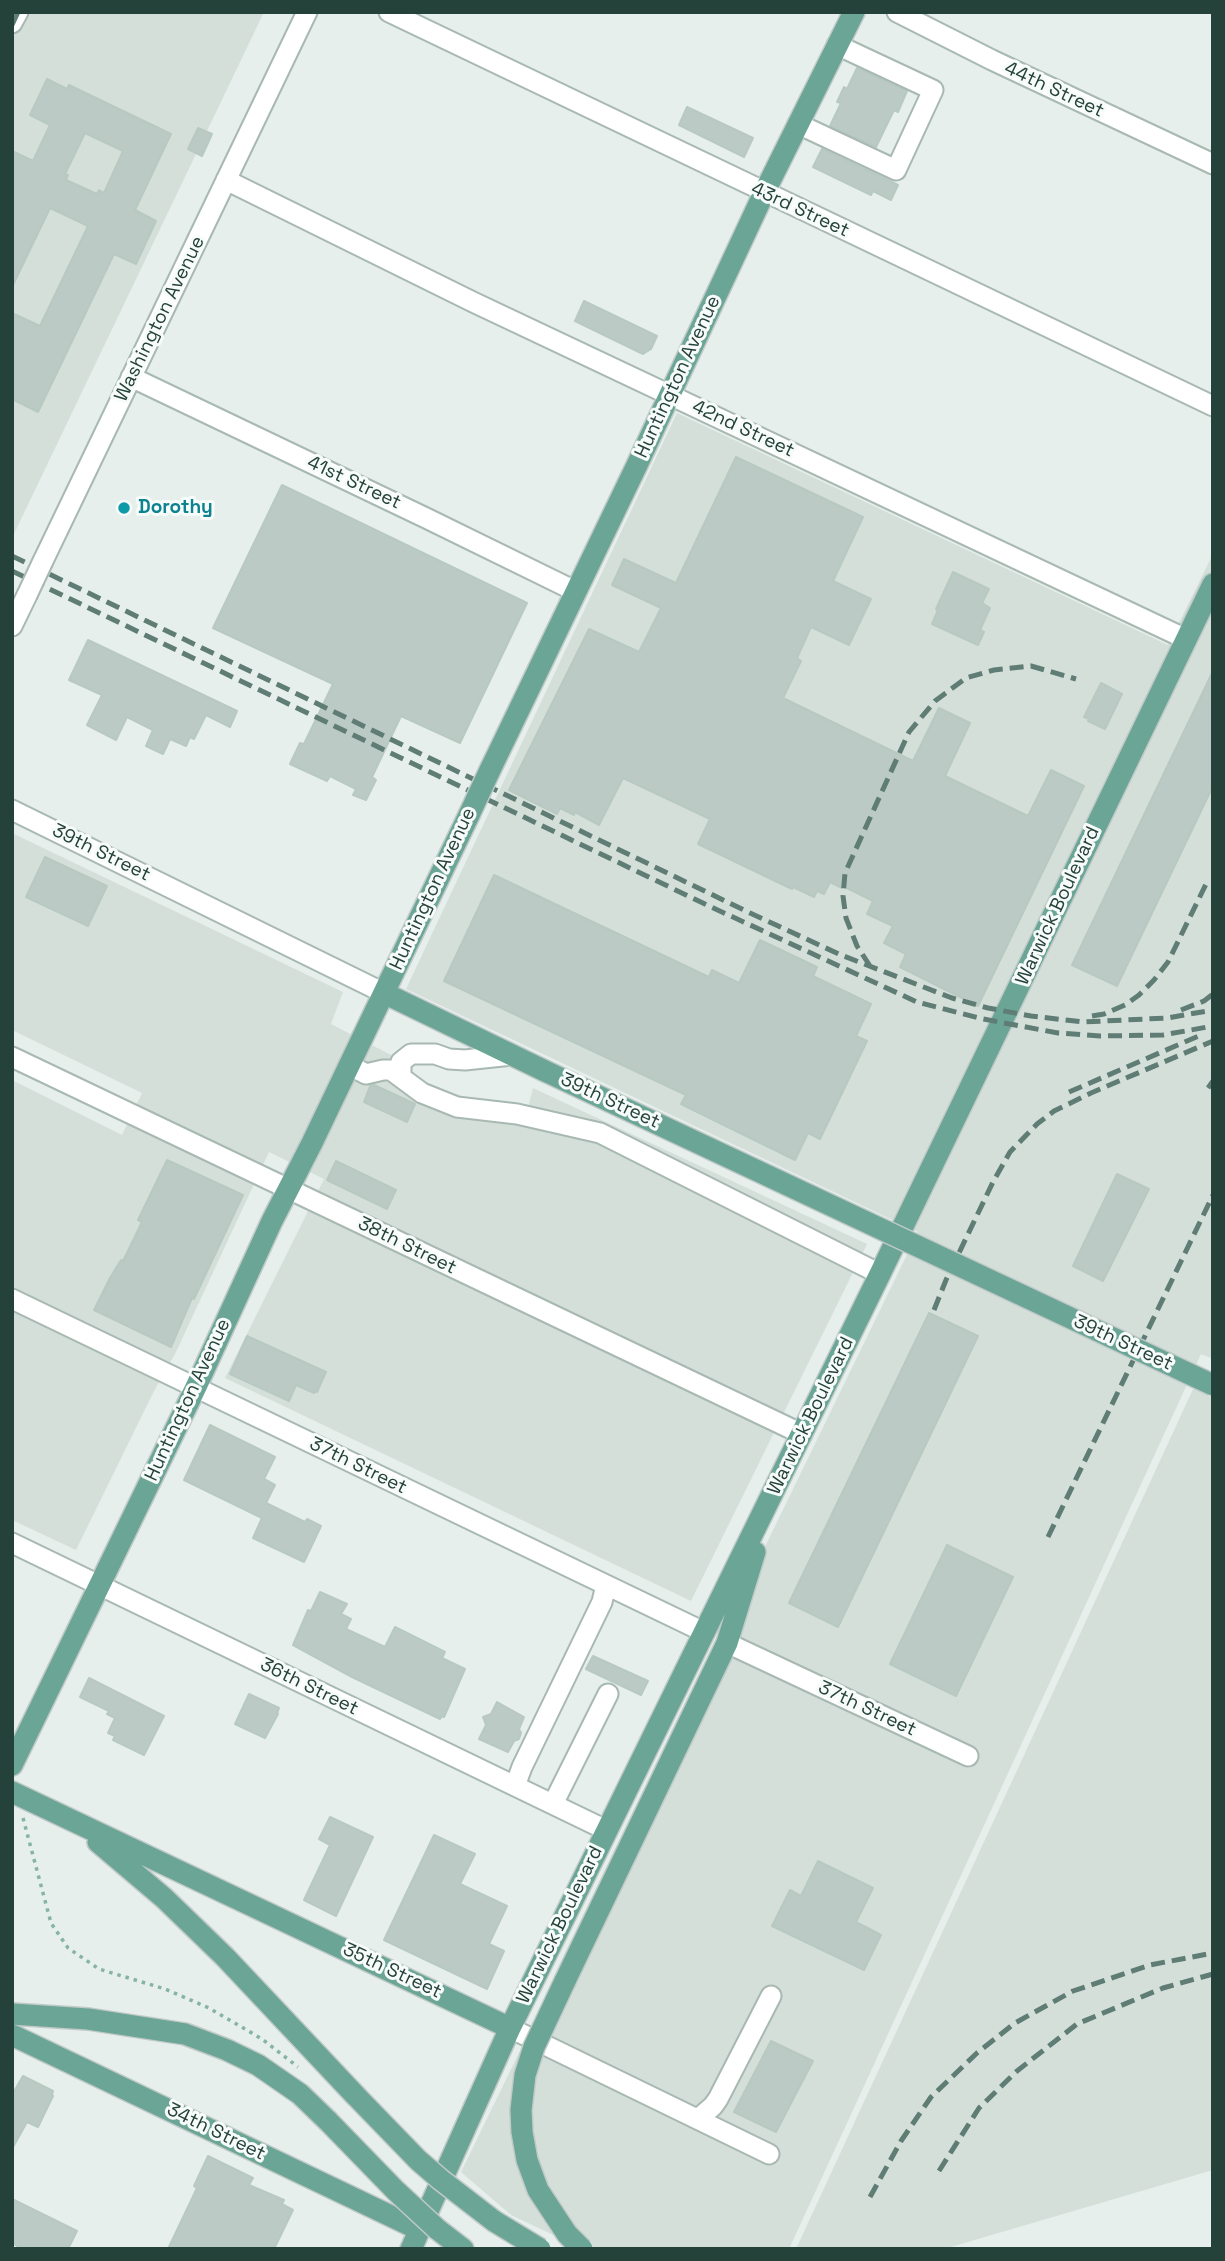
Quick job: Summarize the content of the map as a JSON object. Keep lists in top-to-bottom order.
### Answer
{
  "streets": {
    "main road": [
      "Huntington Avenue",
      "39th Street",
      "Warwick Boulevard",
      "35th Street",
      "34th Street"
    ],
    "street": [
      "44th Street",
      "43rd Street",
      "Washington Avenue",
      "42nd Street",
      "41st Street",
      "38th Street",
      "37th Street",
      "36th Street"
    ]
  },
  "crossings": [
    ["43rd Street", "Huntington Avenue"],
    ["Washington Avenue", "42nd Street"],
    ["Washington Avenue", "41st Street"],
    ["Huntington Avenue", "42nd Street"],
    ["Huntington Avenue", "41st Street"],
    ["Huntington Avenue", "39th Street"],
    ["Huntington Avenue", "38th Street"],
    ["Huntington Avenue", "37th Street"],
    ["Huntington Avenue", "36th Street"],
    ["42nd Street", "Warwick Boulevard"],
    ["Warwick Boulevard", "38th Street"],
    ["Warwick Boulevard", "37th Street"],
    ["Warwick Boulevard", "36th Street"],
    ["Warwick Boulevard", "35th Street"],
    ["Warwick Boulevard", "34th Street"]
  ],
  "places": ["Dorothy"]
}
